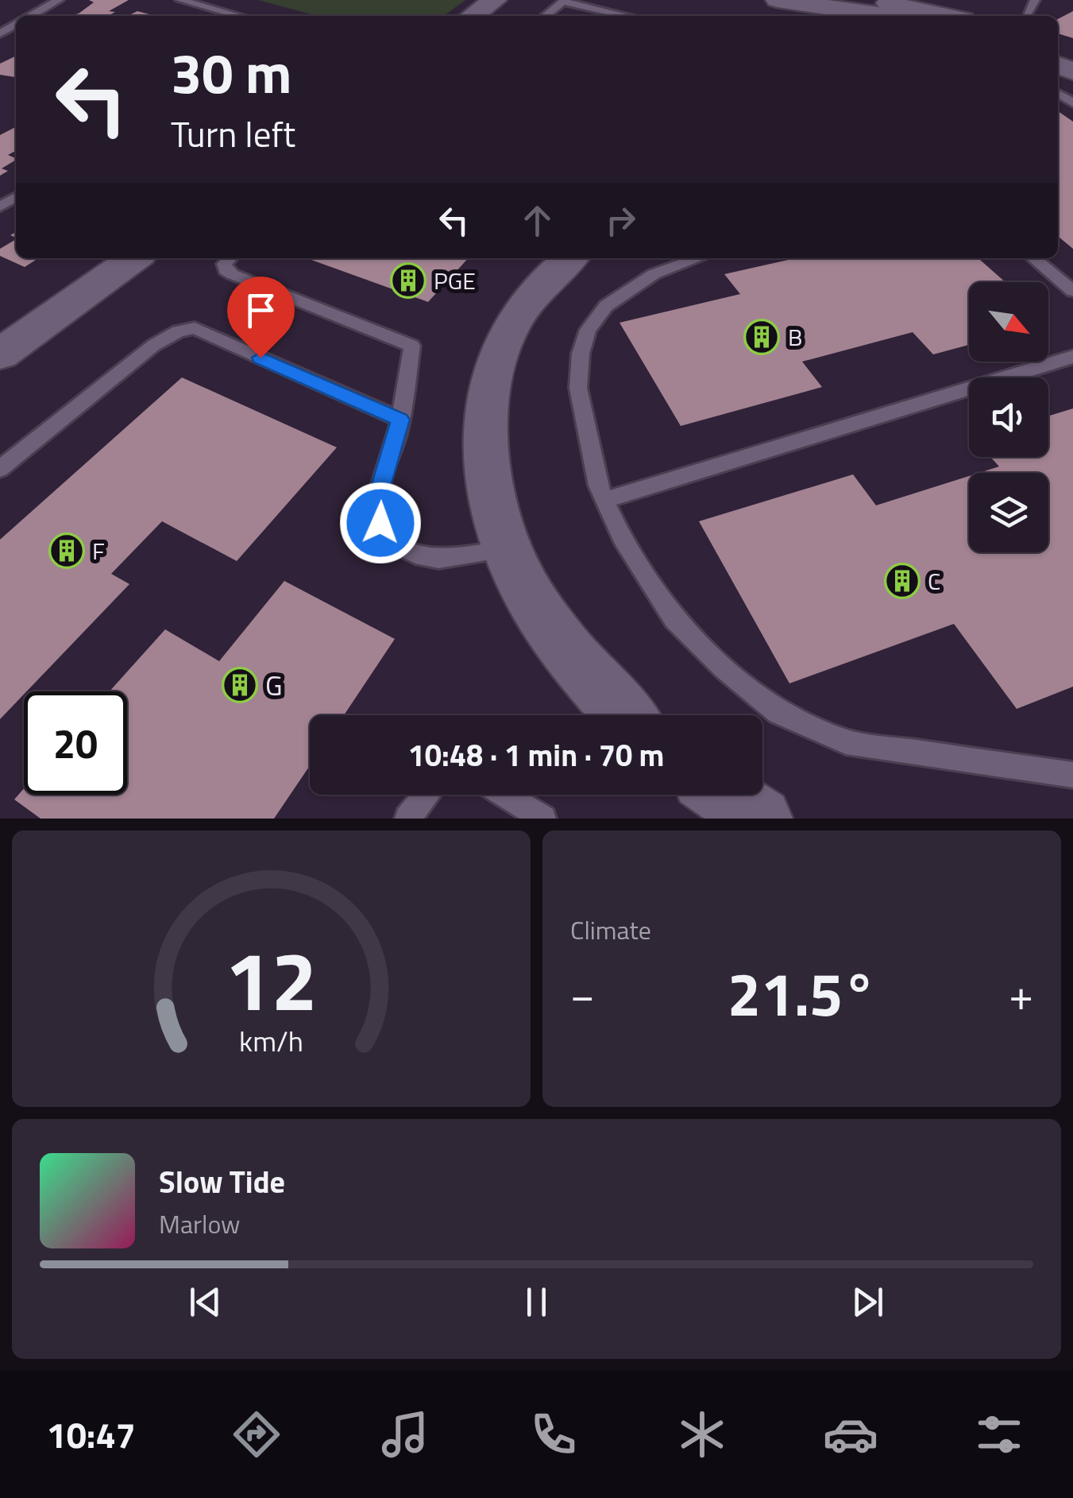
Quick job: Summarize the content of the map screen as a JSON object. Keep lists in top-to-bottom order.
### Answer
{
  "places": {
    "building": [
      "PGE",
      "B",
      "F",
      "C",
      "G"
    ]
  },
  "north": "bottom right",
  "page": {
    "turn": ["30 m", "Turn left"],
    "limit": "20",
    "trip": "10:48 · 1 min · 70 m",
    "tile": "Climate",
    "heat": ["−", "21.5°", "+"],
    "song": ["Slow Tide", "Marlow"],
    "tabs": "10:47",
    "gauge": ["12", "km/h"]
  }
}
